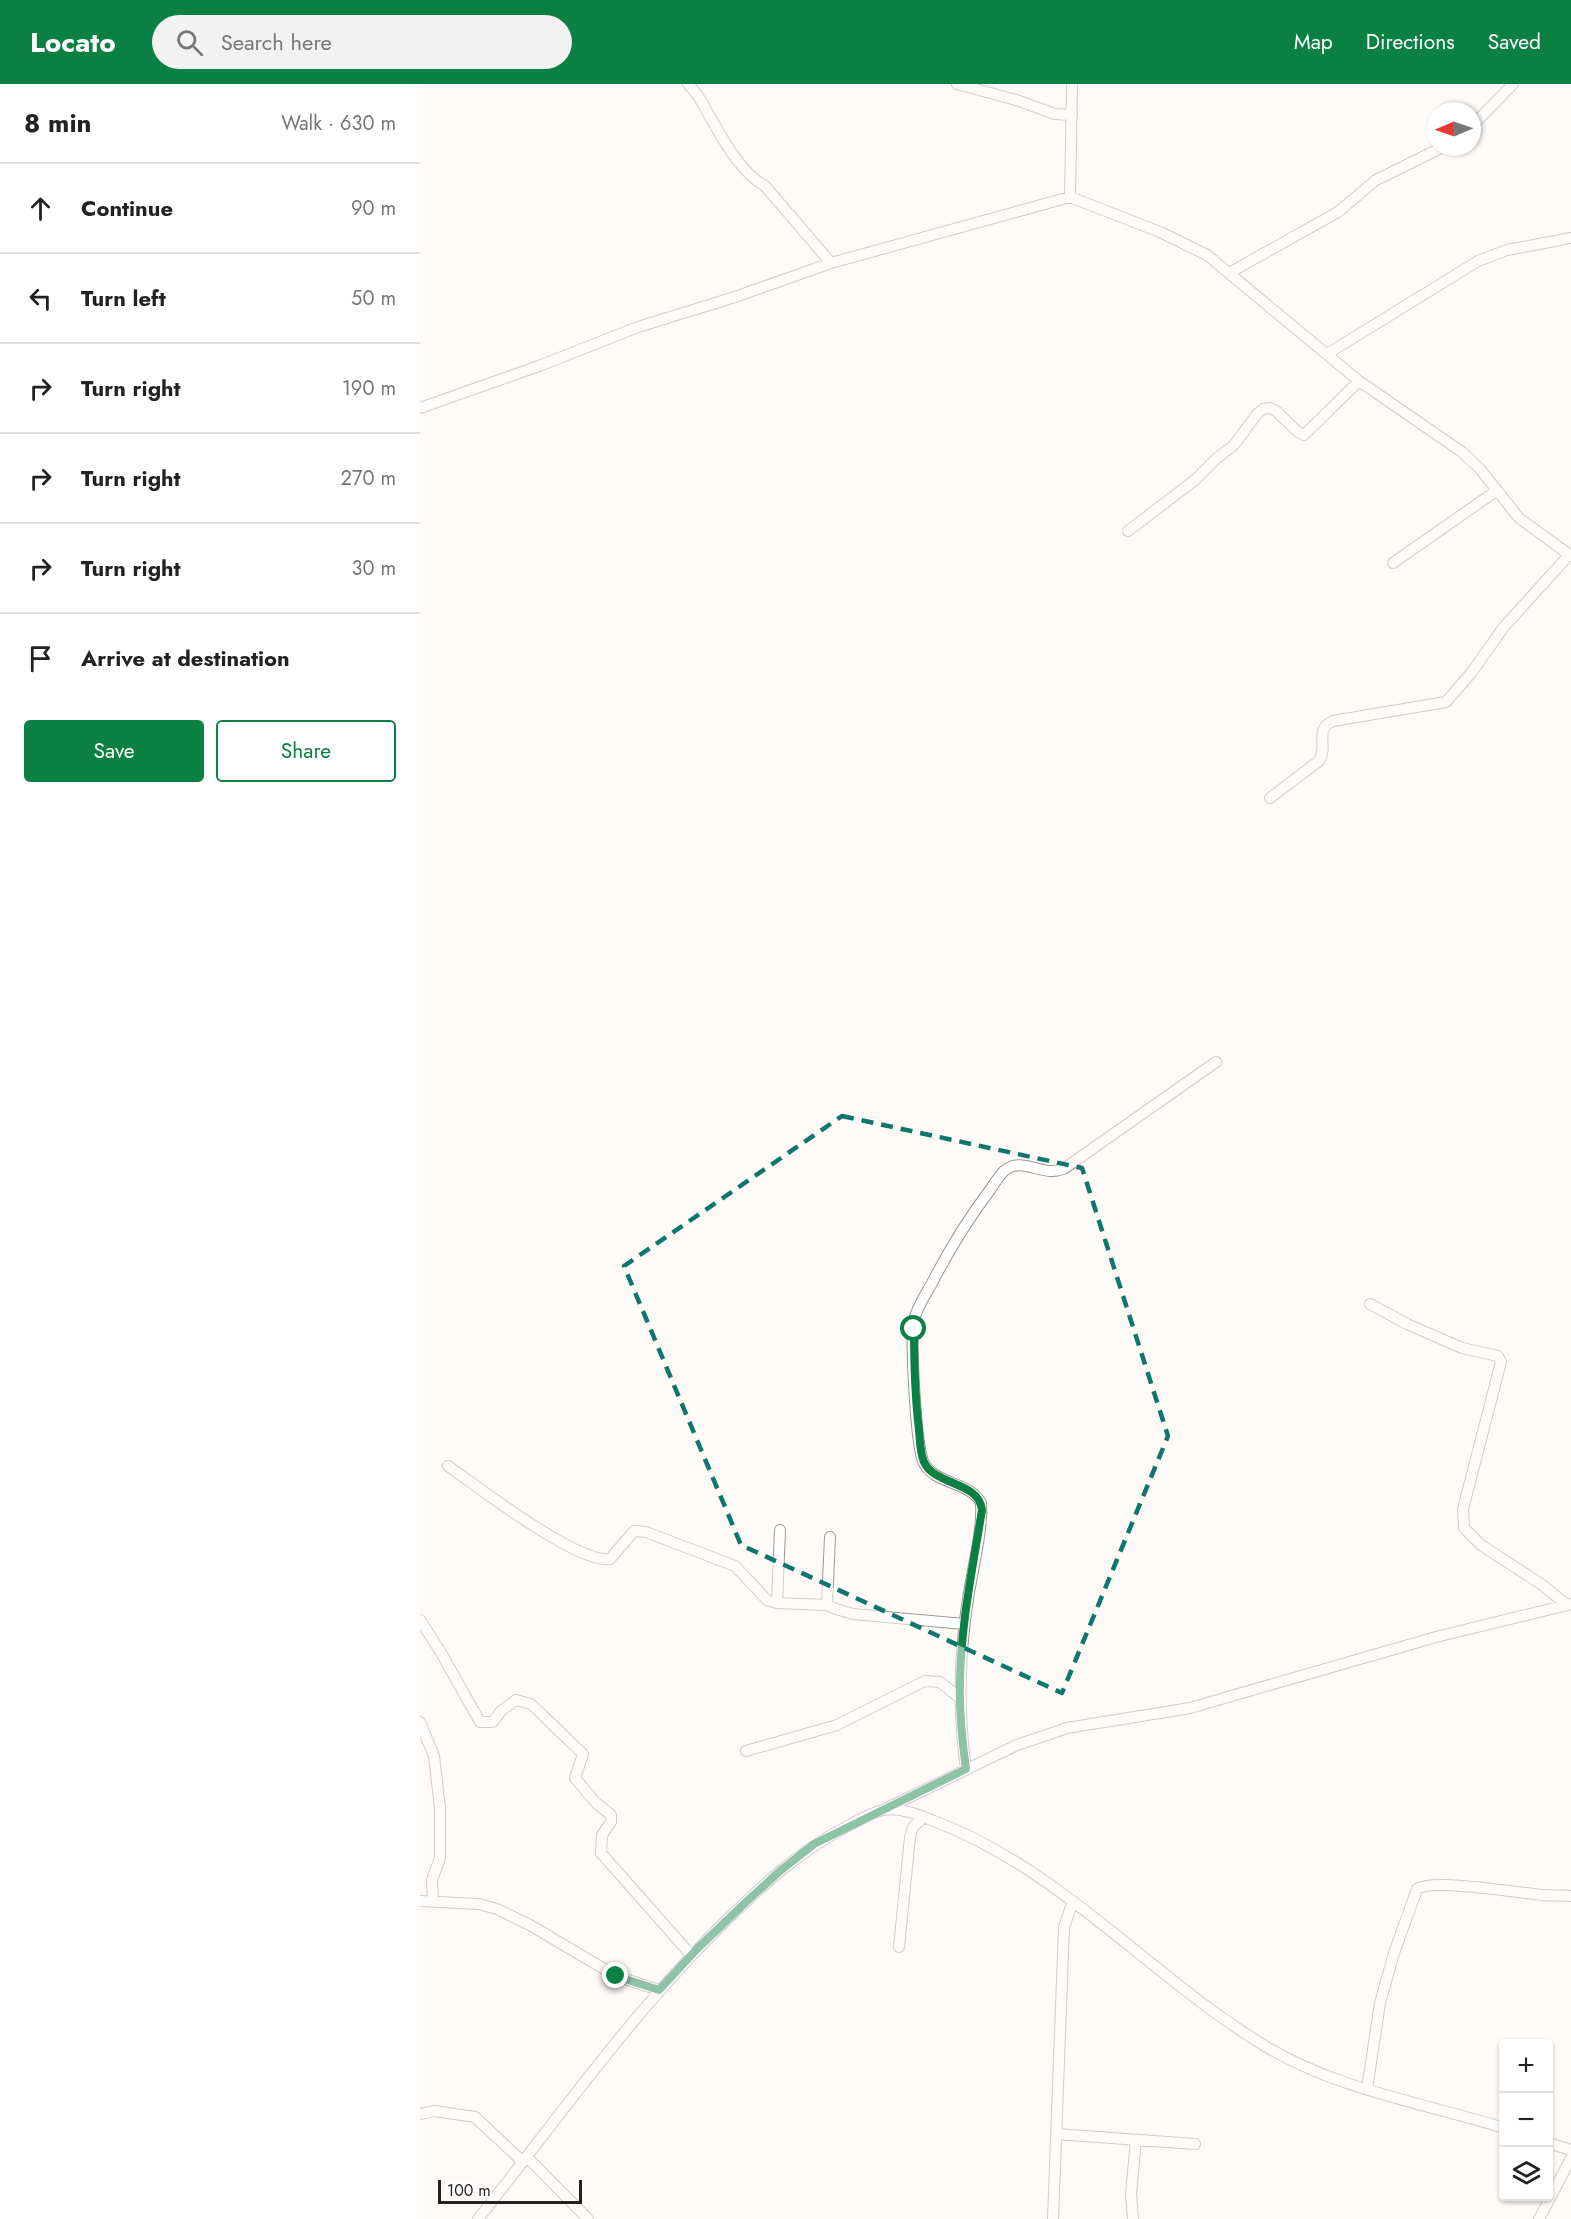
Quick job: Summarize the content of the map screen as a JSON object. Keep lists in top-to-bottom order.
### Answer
{
  "scale_bar": "100 m",
  "north": "left",
  "page": {
    "header": "Locato",
    "search": "Search here",
    "nav": ["Map", "Directions", "Saved"],
    "heading": ["8 min", "Walk · 630 m"],
    "list": [
      ["Continue", "90 m"],
      ["Turn left", "50 m"],
      ["Turn right", "190 m"],
      ["Turn right", "270 m"],
      ["Turn right", "30 m"],
      "Arrive at destination"
    ],
    "buttons": ["Save", "Share"],
    "map_buttons": ["+", "−"],
    "scale": "100 m"
  }
}
